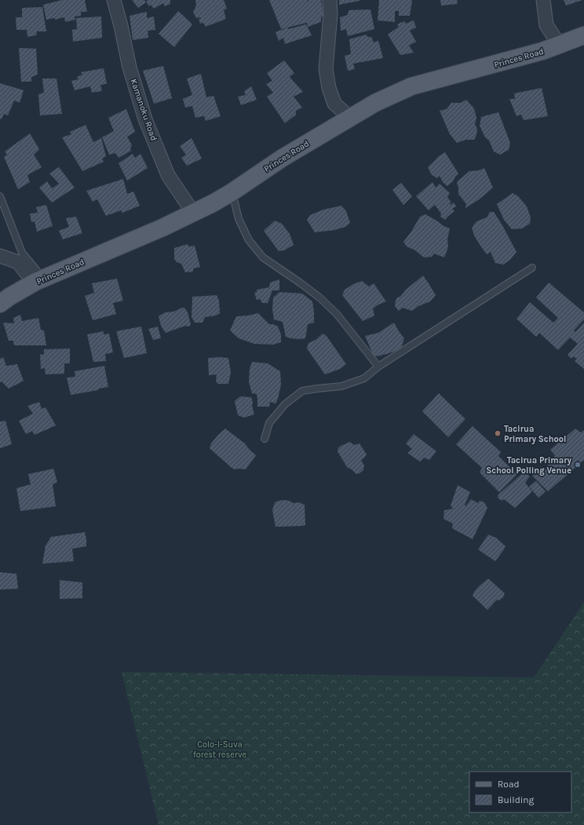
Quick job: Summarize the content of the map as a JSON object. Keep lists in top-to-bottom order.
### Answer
{
  "streets": {
    "main road": ["Princes Road"],
    "street": ["Kamanoku Road"]
  },
  "crossings": [
    ["Princes Road", "Kamanoku Road"]
  ],
  "parks": ["Colo-I-Suva forest reserve"],
  "places": ["Tacirua Primary School", "Tacirua Primary School Polling Venue"],
  "legend": ["Road", "Building"]
}
